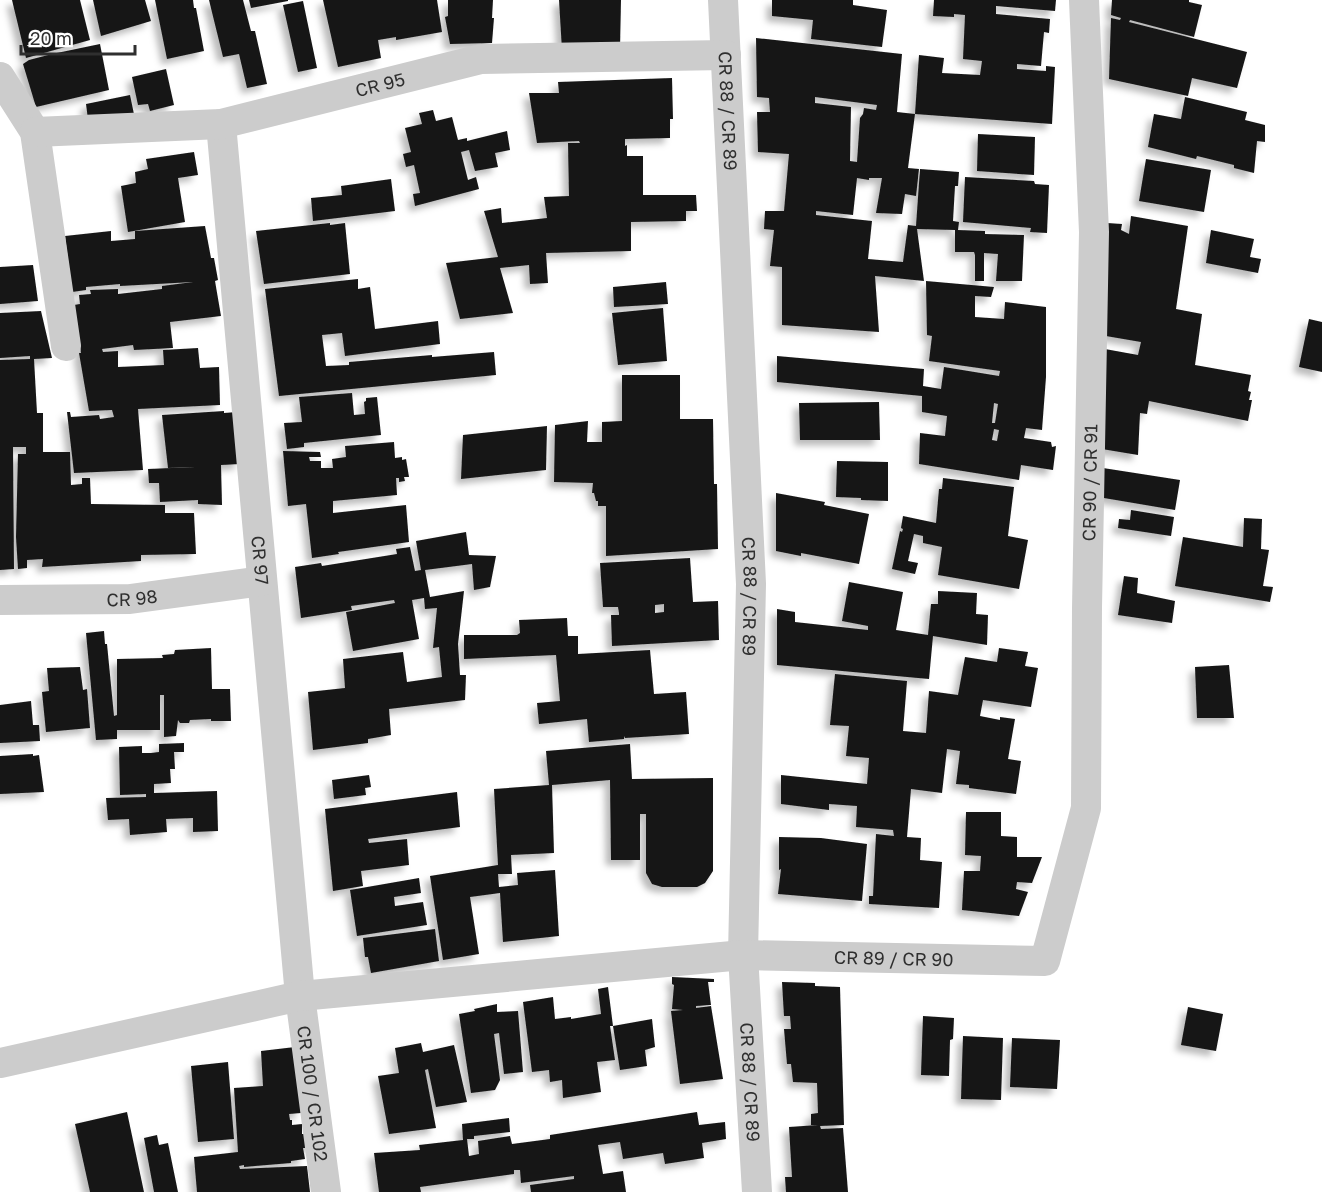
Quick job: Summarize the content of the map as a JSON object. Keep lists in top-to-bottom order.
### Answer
{
  "streets": {
    "street": [
      "CR 95",
      "CR 88 / CR 89",
      "CR 90 / CR 91",
      "CR 97",
      "CR 98",
      "CR 89 / CR 90",
      "CR 100 / CR 102"
    ]
  },
  "crossings": [
    ["CR 95", "CR 88 / CR 89"],
    ["CR 95", "CR 97"],
    ["CR 88 / CR 89", "CR 89 / CR 90"],
    ["CR 90 / CR 91", "CR 89 / CR 90"],
    ["CR 97", "CR 98"],
    ["CR 97", "CR 89 / CR 90"],
    ["CR 97", "CR 100 / CR 102"],
    ["CR 89 / CR 90", "CR 100 / CR 102"]
  ],
  "scale_bar": "20 m"
}
